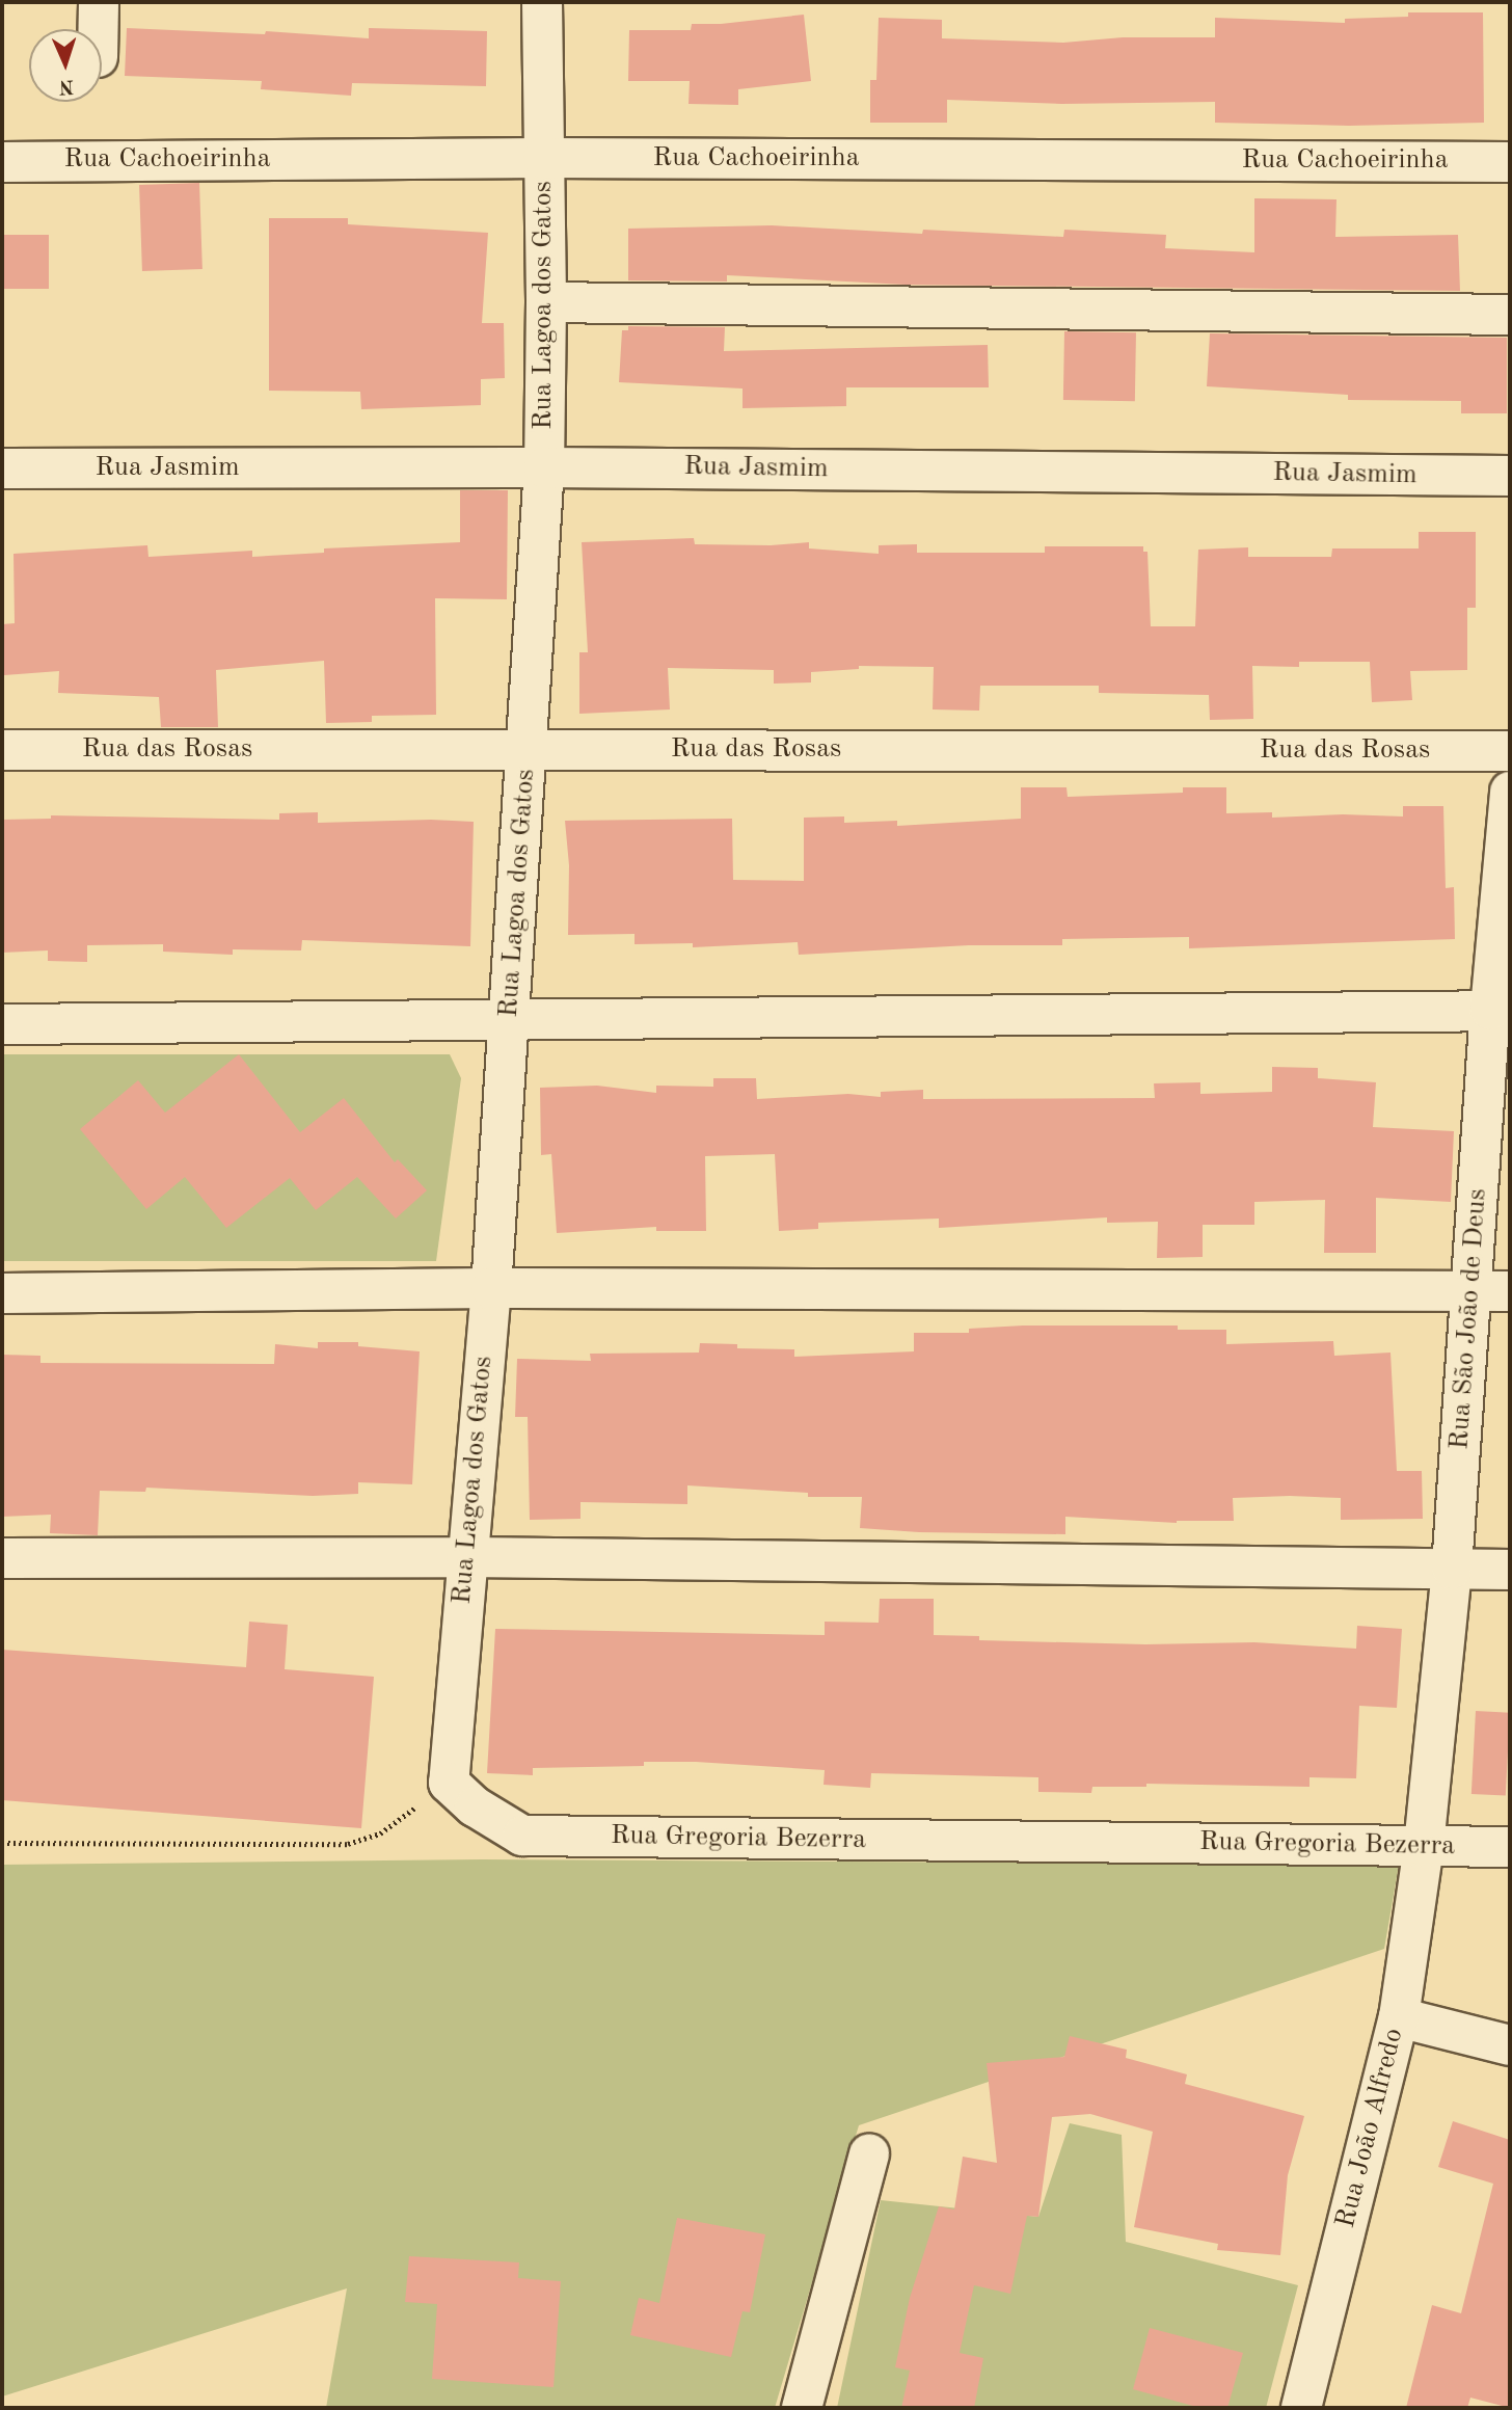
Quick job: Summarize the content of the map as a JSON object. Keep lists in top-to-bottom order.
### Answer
{
  "streets": {
    "street": [
      "Rua Cachoeirinha",
      "Rua Lagoa dos Gatos",
      "Rua Jasmim",
      "Rua das Rosas",
      "Rua São João de Deus",
      "Rua Gregoria Bezerra",
      "Rua João Alfredo"
    ]
  },
  "crossings": [
    ["Rua Cachoeirinha", "Rua Lagoa dos Gatos"],
    ["Rua Lagoa dos Gatos", "Rua Jasmim"],
    ["Rua Lagoa dos Gatos", "Rua das Rosas"],
    ["Rua Lagoa dos Gatos", "Rua Gregoria Bezerra"],
    ["Rua São João de Deus", "Rua Gregoria Bezerra"],
    ["Rua São João de Deus", "Rua João Alfredo"],
    ["Rua Gregoria Bezerra", "Rua João Alfredo"]
  ],
  "north": "bottom"
}
